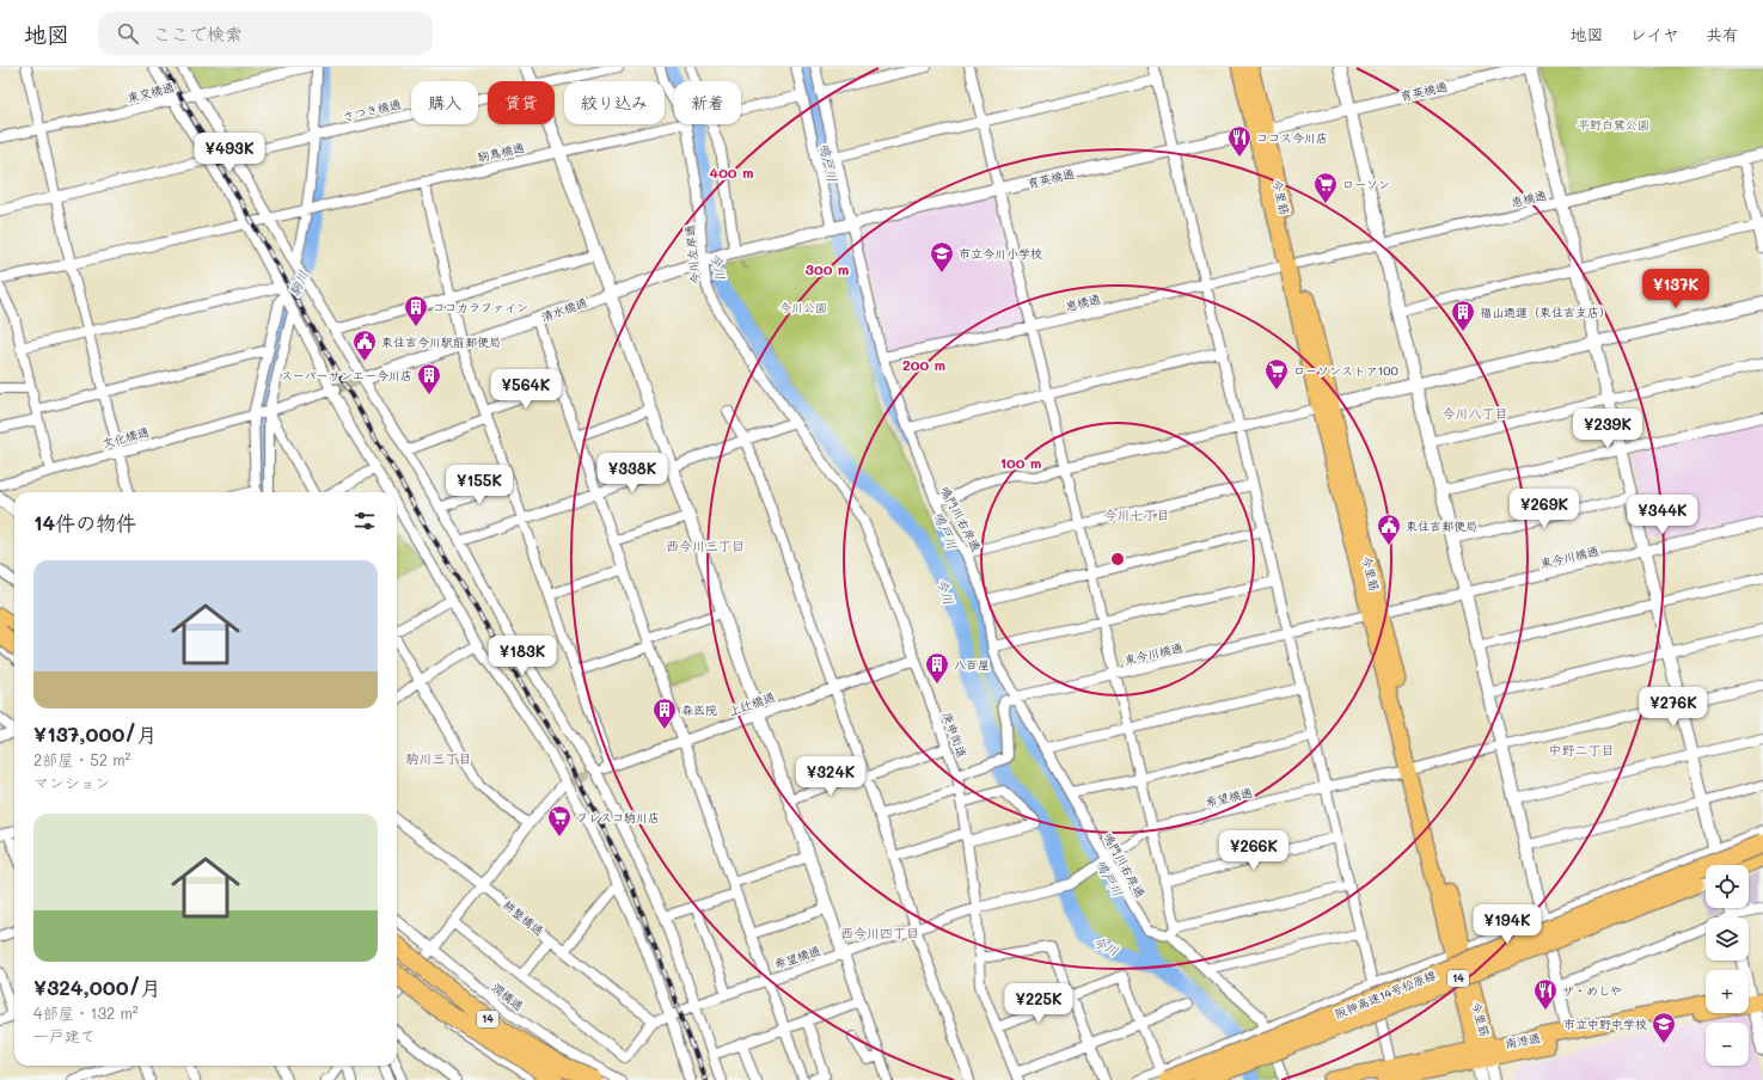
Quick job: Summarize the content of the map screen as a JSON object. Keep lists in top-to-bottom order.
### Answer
{
  "streets": {
    "highway": ["14", "阪神高速14号松原線"],
    "main road": ["今里筋", "南港通"],
    "street": [
      "育英橋通",
      "東交橋通",
      "さつき橋通",
      "駒鳥橋通",
      "恵橋通",
      "今川左岸通",
      "清水橋通",
      "文化橋通",
      "鳴門川右岸通",
      "東今川橋通",
      "上辻橋通",
      "庚申街道",
      "希望橋通",
      "耕整橋通",
      "潤橋通"
    ]
  },
  "crossings": [
    ["育英橋通", "今里筋"],
    ["育英橋通", "今川左岸通"],
    ["育英橋通", "清水橋通"],
    ["育英橋通", "鳴門川右岸通"],
    ["今里筋", "恵橋通"],
    ["今里筋", "東今川橋通"],
    ["今里筋", "希望橋通"],
    ["今里筋", "南港通"],
    ["恵橋通", "鳴門川右岸通"],
    ["今川左岸通", "清水橋通"],
    ["今川左岸通", "庚申街道"],
    ["鳴門川右岸通", "東今川橋通"],
    ["鳴門川右岸通", "希望橋通"],
    ["上辻橋通", "庚申街道"],
    ["庚申街道", "希望橋通"],
    ["希望橋通", "耕整橋通"]
  ],
  "districts": [
    "今川八丁目",
    "今川七丁目",
    "西今川三丁目",
    "中野二丁目",
    "駒川三丁目",
    "西今川四丁目"
  ],
  "water": ["鳴戸川", "今川", "駒川"],
  "parks": ["平野白鷺公園", "今川公園"],
  "places": {
    "restaurant": ["ココス今川店", "ザ・めしや"],
    "supermarket": ["ローソン", "ローソンストア100", "フレスコ駒川店"],
    "school or university": ["市立今川小学校", "市立中野中学校"],
    "building": [
      "ココカラファイン",
      "福山通運（東住吉支店）",
      "スーパーサンエー今川店",
      "八百屋",
      "森医院"
    ],
    "public building": ["東住吉今川駅前郵便局", "東住吉郵便局"]
  },
  "page": {
    "header": "地図",
    "search": "ここで検索",
    "nav": ["地図", "レイヤ", "共有"],
    "chip": [
      "購入",
      "賃貸",
      "絞り込み",
      "新着"
    ],
    "price": [
      "¥493K",
      "¥137K",
      "¥564K",
      "¥239K",
      "¥338K",
      "¥155K",
      "¥269K",
      "¥344K",
      "¥183K",
      "¥276K",
      "¥324K",
      "¥266K",
      "¥194K",
      "¥225K"
    ],
    "heading": "14件の物件",
    "list": [
      {
        "name": "¥137,000/月",
        "note": "2部屋 · 52 m² · マンション"
      },
      {
        "name": "¥324,000/月",
        "note": "4部屋 · 132 m² · 一戸建て"
      }
    ],
    "map_buttons": ["+", "−"]
  },
  "rings": [
    "400 m",
    "300 m",
    "200 m",
    "100 m"
  ]
}
